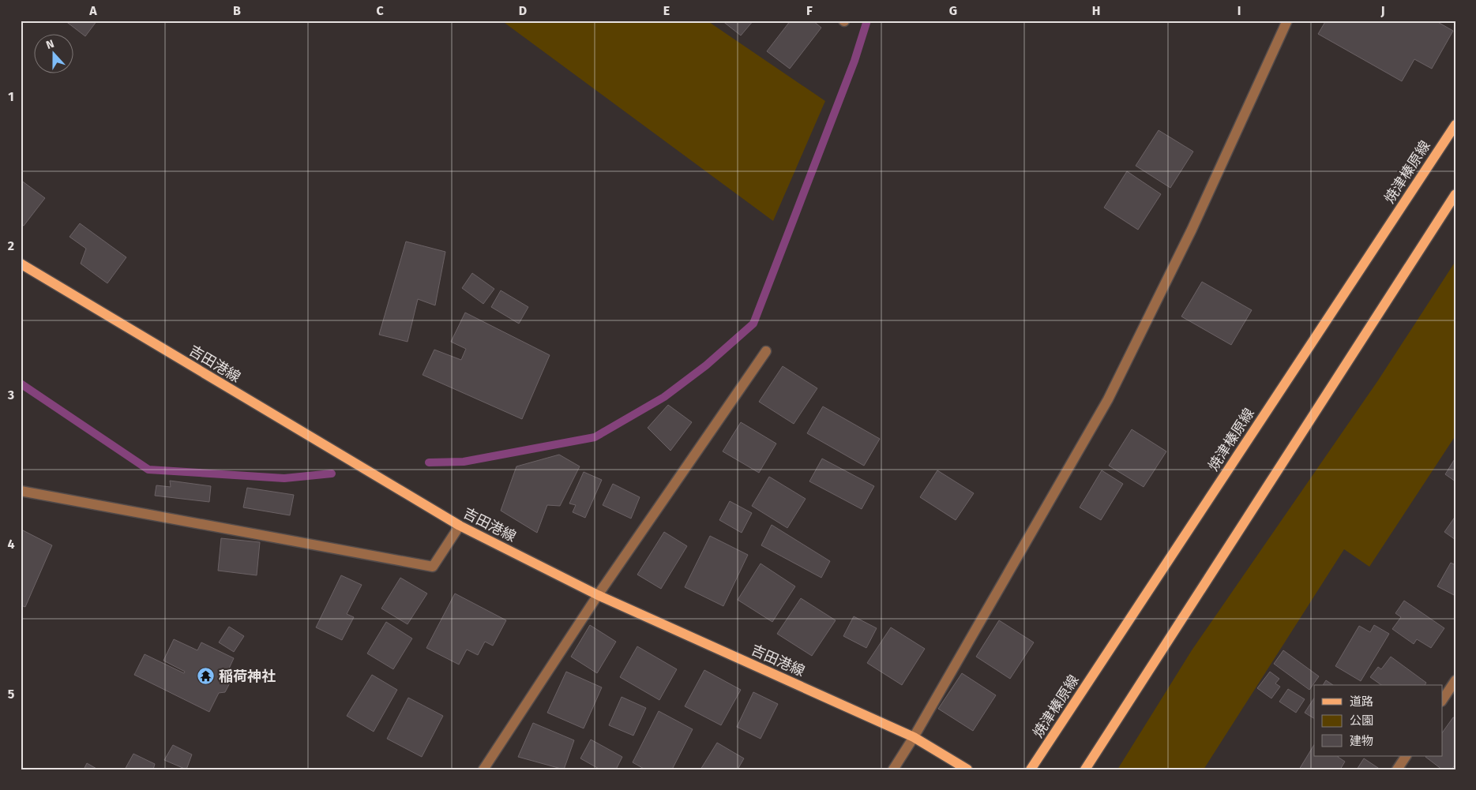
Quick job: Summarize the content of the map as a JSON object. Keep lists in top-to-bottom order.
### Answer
{
  "streets": {
    "main road": ["焼津榛原線", "吉田港線"]
  },
  "places": {
    "temple": ["稲荷神社"]
  },
  "legend": ["道路", "公園", "建物"],
  "north": "top",
  "grid": {
    "columns": [
      "A",
      "B",
      "C",
      "D",
      "E",
      "F",
      "G",
      "H",
      "I",
      "J"
    ],
    "rows": [
      "1",
      "2",
      "3",
      "4",
      "5"
    ]
  }
}
